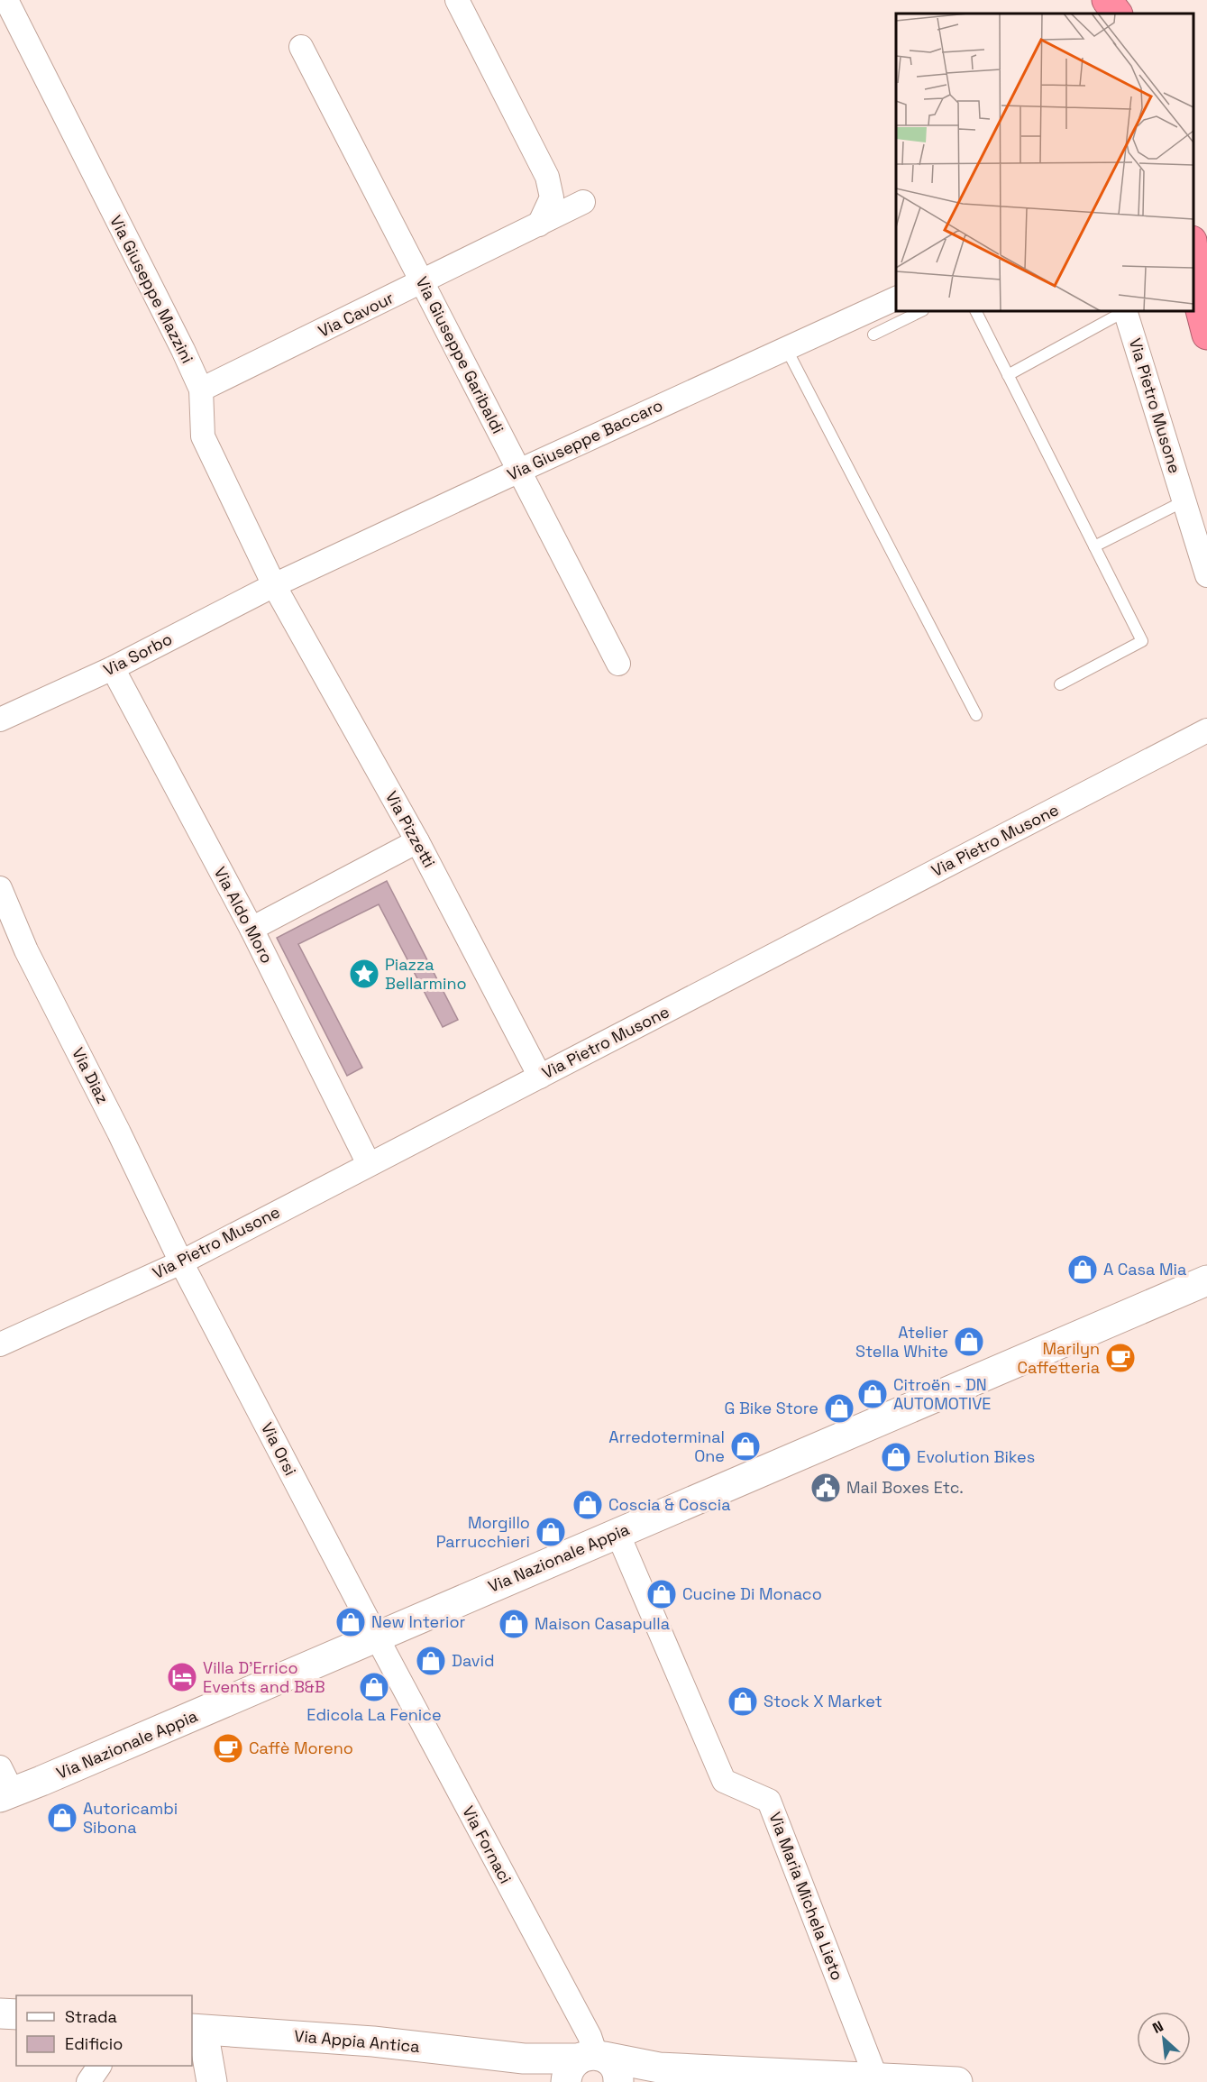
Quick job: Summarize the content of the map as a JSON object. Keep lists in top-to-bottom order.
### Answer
{
  "streets": {
    "main road": ["Via Nazionale Appia", "Via Appia Antica"],
    "street": [
      "Via Giuseppe Mazzini",
      "Via Cavour",
      "Via Giuseppe Garibaldi",
      "Via Pietro Musone",
      "Via Giuseppe Baccaro",
      "Via Sorbo",
      "Via Pizzetti",
      "Via Aldo Moro",
      "Via Diaz",
      "Via Orsi",
      "Via Fornaci",
      "Via Maria Michela Lieto"
    ]
  },
  "crossings": [
    ["Via Giuseppe Mazzini", "Via Cavour"],
    ["Via Giuseppe Mazzini", "Via Giuseppe Baccaro"],
    ["Via Giuseppe Mazzini", "Via Sorbo"],
    ["Via Giuseppe Mazzini", "Via Pizzetti"],
    ["Via Cavour", "Via Giuseppe Garibaldi"],
    ["Via Giuseppe Garibaldi", "Via Giuseppe Baccaro"],
    ["Via Pietro Musone", "Via Pizzetti"],
    ["Via Pietro Musone", "Via Aldo Moro"],
    ["Via Pietro Musone", "Via Diaz"],
    ["Via Pietro Musone", "Via Orsi"],
    ["Via Giuseppe Baccaro", "Via Sorbo"],
    ["Via Giuseppe Baccaro", "Via Pizzetti"],
    ["Via Sorbo", "Via Pizzetti"],
    ["Via Sorbo", "Via Aldo Moro"],
    ["Via Diaz", "Via Orsi"],
    ["Via Orsi", "Via Nazionale Appia"],
    ["Via Orsi", "Via Fornaci"],
    ["Via Nazionale Appia", "Via Fornaci"],
    ["Via Nazionale Appia", "Via Maria Michela Lieto"],
    ["Via Fornaci", "Via Appia Antica"],
    ["Via Maria Michela Lieto", "Via Appia Antica"]
  ],
  "places": {
    "place": ["Piazza Bellarmino"],
    "shop": [
      "A Casa Mia",
      "Atelier Stella White",
      "Citroën - DN AUTOMOTIVE",
      "G Bike Store",
      "Arredoterminal One",
      "Evolution Bikes",
      "Coscia & Coscia",
      "Morgillo Parrucchieri",
      "Cucine Di Monaco",
      "New Interior",
      "Maison Casapulla",
      "David",
      "Edicola La Fenice",
      "Stock X Market",
      "Autoricambi Sibona"
    ],
    "cafe": ["Marilyn Caffetteria", "Caffè Moreno"],
    "public building": ["Mail Boxes Etc."],
    "hotel": ["Villa D'Errico Events and B&B"]
  },
  "legend": ["Strada", "Edificio"],
  "north": "top left"
}
